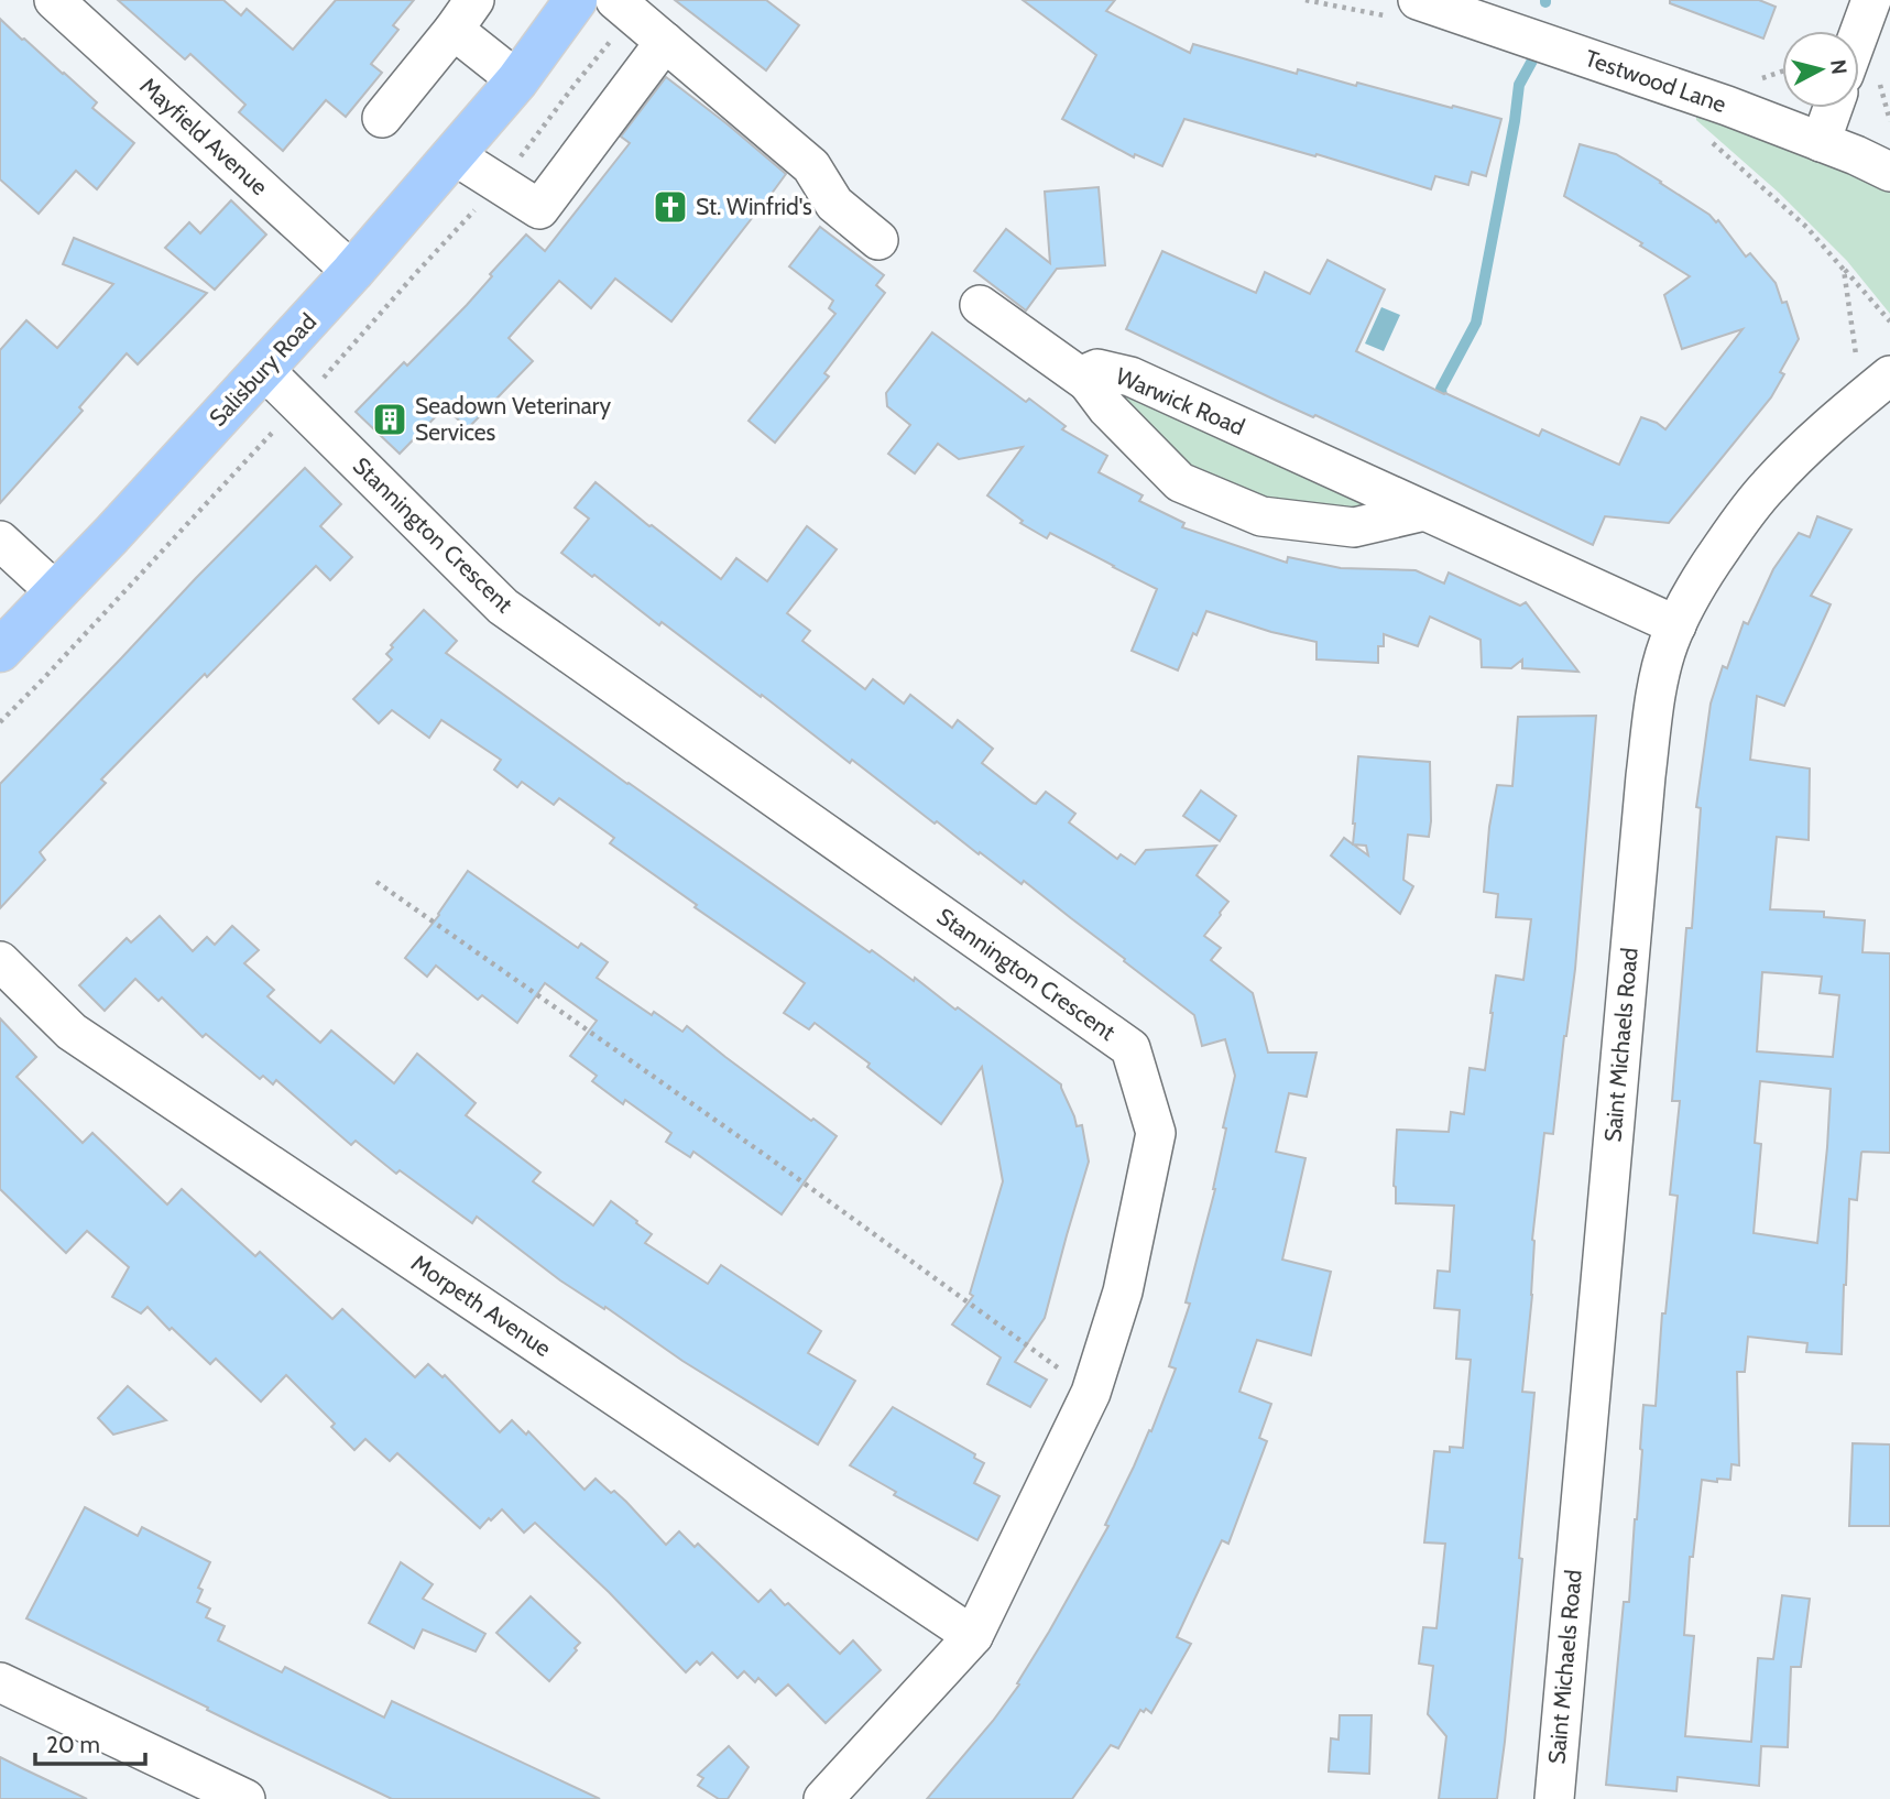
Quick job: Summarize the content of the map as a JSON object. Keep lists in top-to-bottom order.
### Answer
{
  "streets": {
    "main road": ["Salisbury Road"],
    "street": [
      "Testwood Lane",
      "Mayfield Avenue",
      "Warwick Road",
      "Stannington Crescent",
      "Saint Michaels Road",
      "Morpeth Avenue"
    ]
  },
  "crossings": [
    ["Mayfield Avenue", "Salisbury Road"],
    ["Salisbury Road", "Stannington Crescent"],
    ["Warwick Road", "Saint Michaels Road"],
    ["Stannington Crescent", "Morpeth Avenue"]
  ],
  "places": {
    "church": ["St. Winfrid's"],
    "building": ["Seadown Veterinary Services"]
  },
  "scale_bar": "20 m",
  "north": "right"
}
